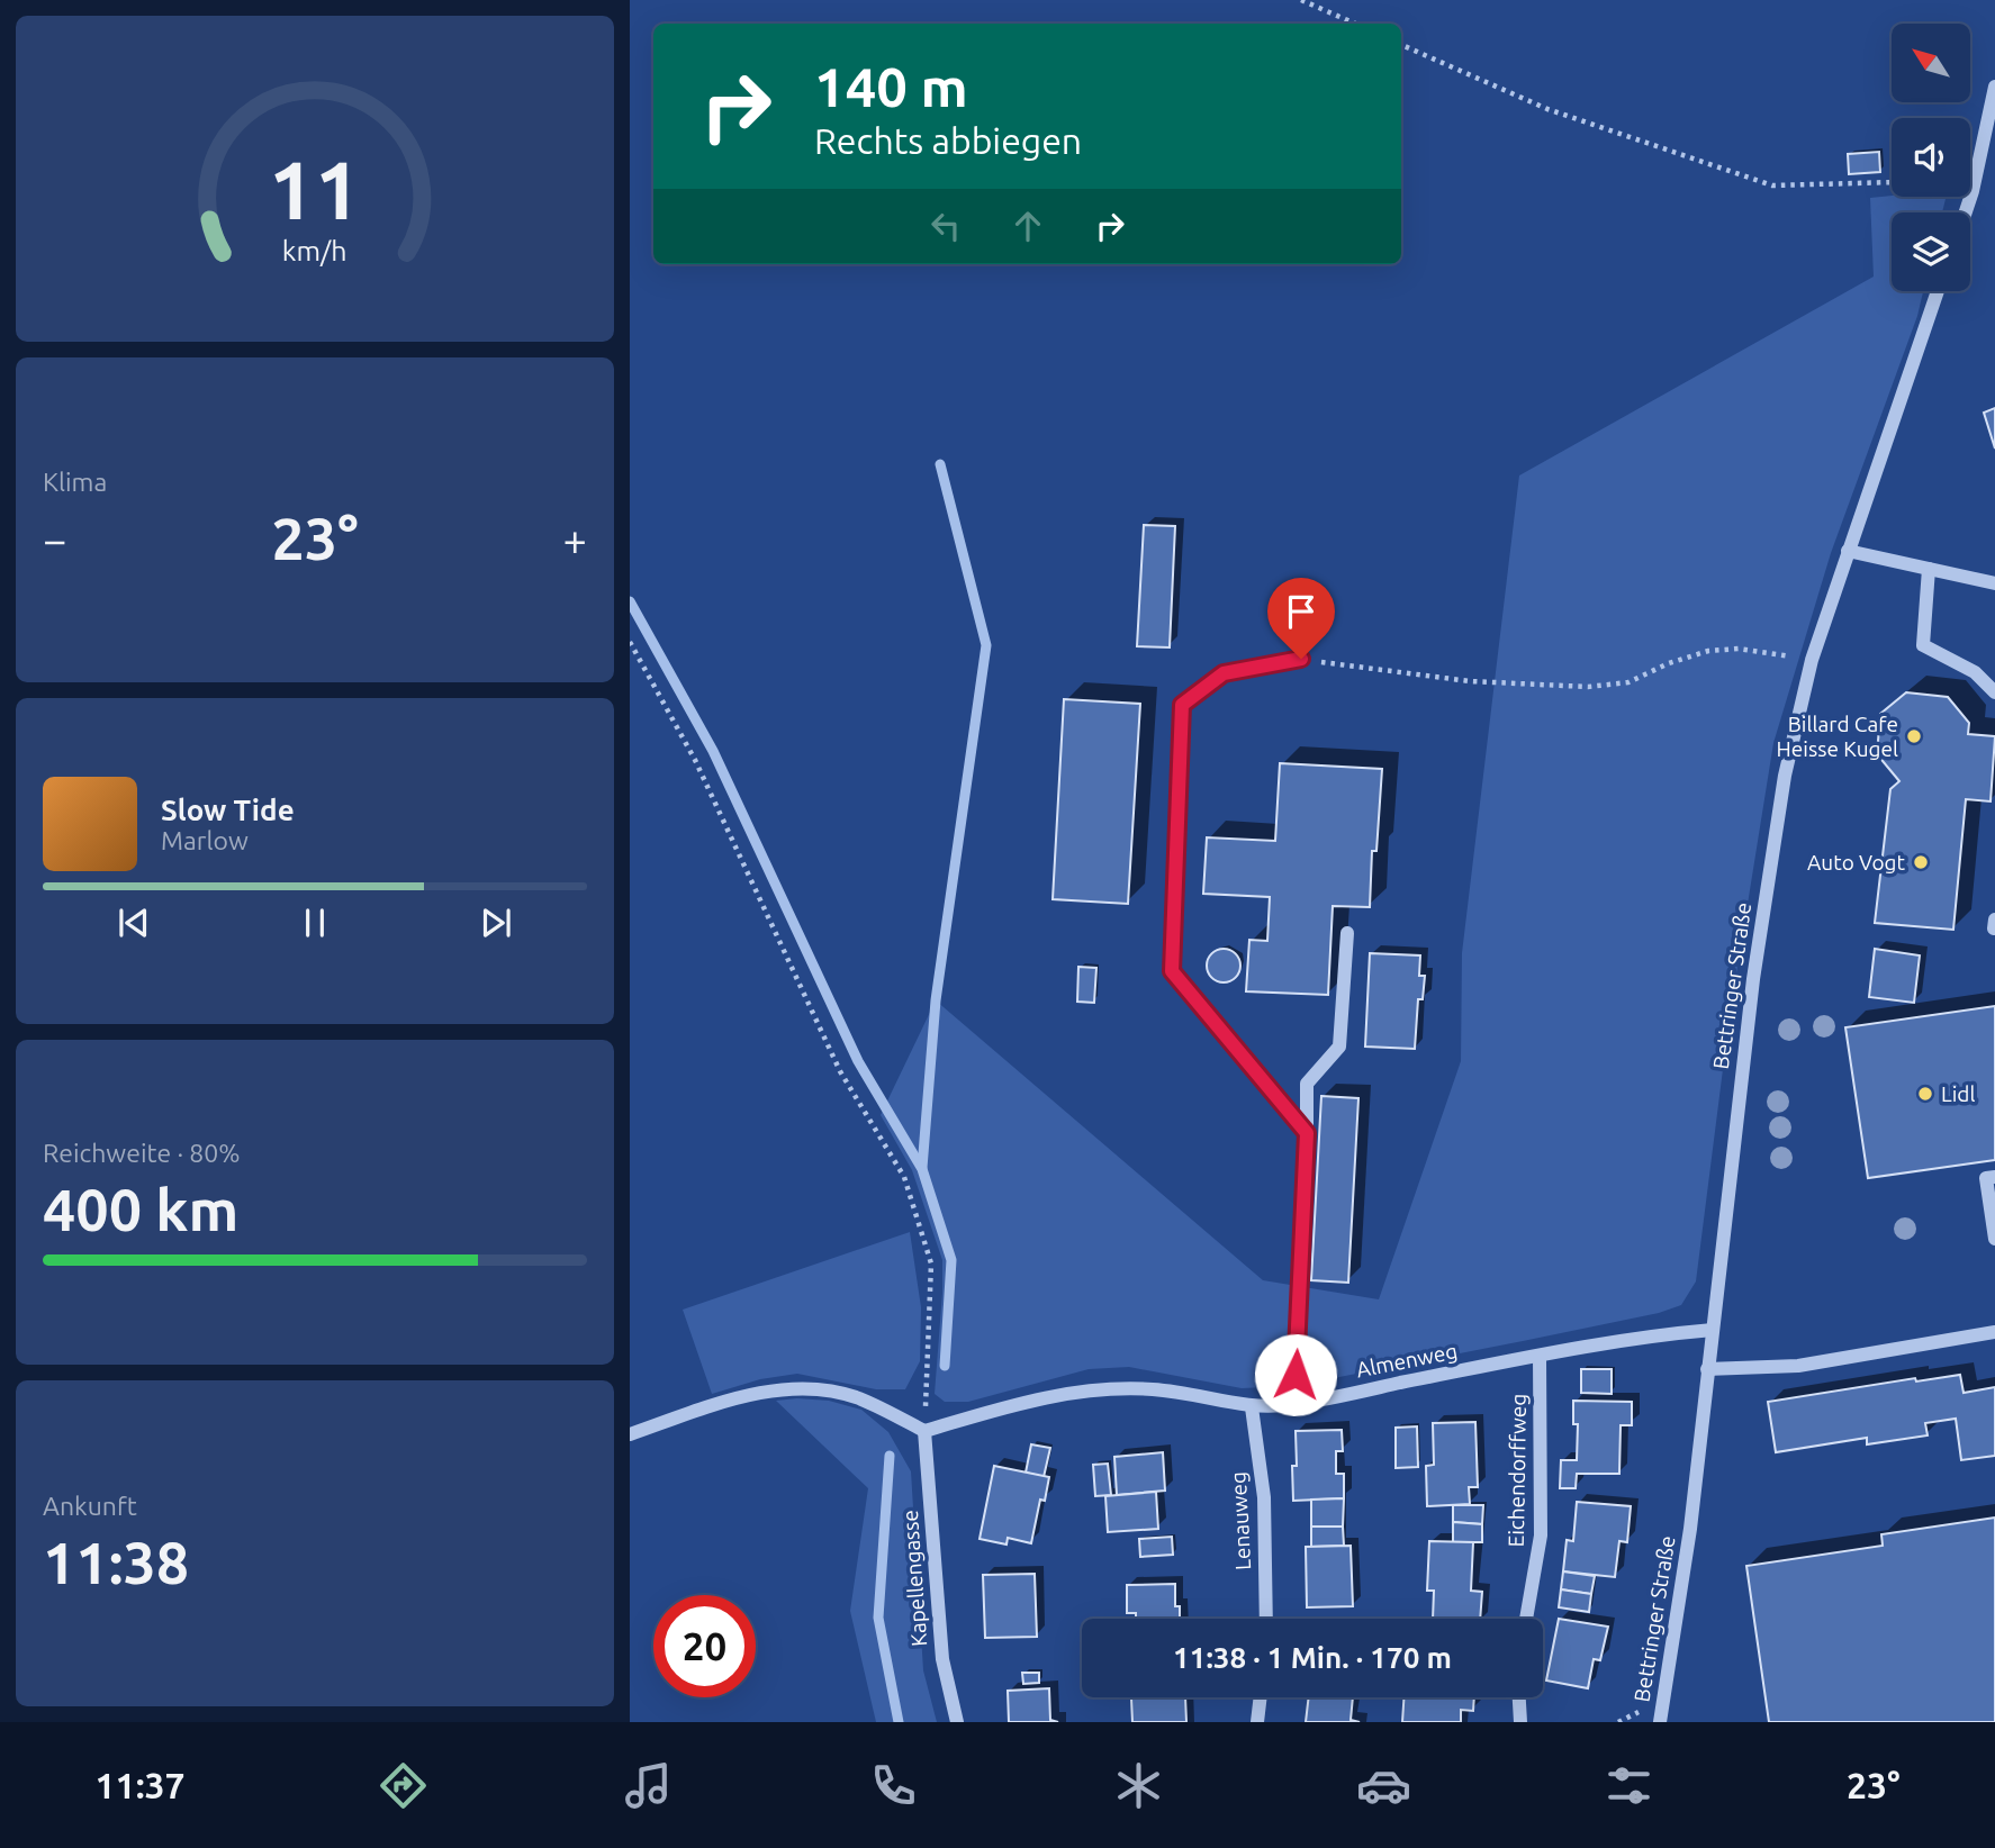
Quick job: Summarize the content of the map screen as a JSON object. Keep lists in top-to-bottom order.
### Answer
{
  "streets": {
    "street": [
      "Bettringer Straße",
      "Almenweg",
      "Eichendorffweg",
      "Lenauweg",
      "Kapellengasse"
    ]
  },
  "crossings": [
    ["Bettringer Straße", "Almenweg"],
    ["Almenweg", "Eichendorffweg"],
    ["Almenweg", "Lenauweg"],
    ["Almenweg", "Kapellengasse"]
  ],
  "places": ["Billard Cafe Heisse Kugel", "Auto Vogt", "Lidl"],
  "north": "top left",
  "page": {
    "turn": ["140 m", "Rechts abbiegen"],
    "tile": [
      "Klima",
      ["Reichweite · 80%", "400 km"],
      ["Ankunft", "11:38"]
    ],
    "heat": ["−", "23°", "+"],
    "song": ["Slow Tide", "Marlow"],
    "limit": "20",
    "trip": "11:38 · 1 Min. · 170 m",
    "tabs": ["11:37", "23°"],
    "gauge": ["11", "km/h"]
  }
}
